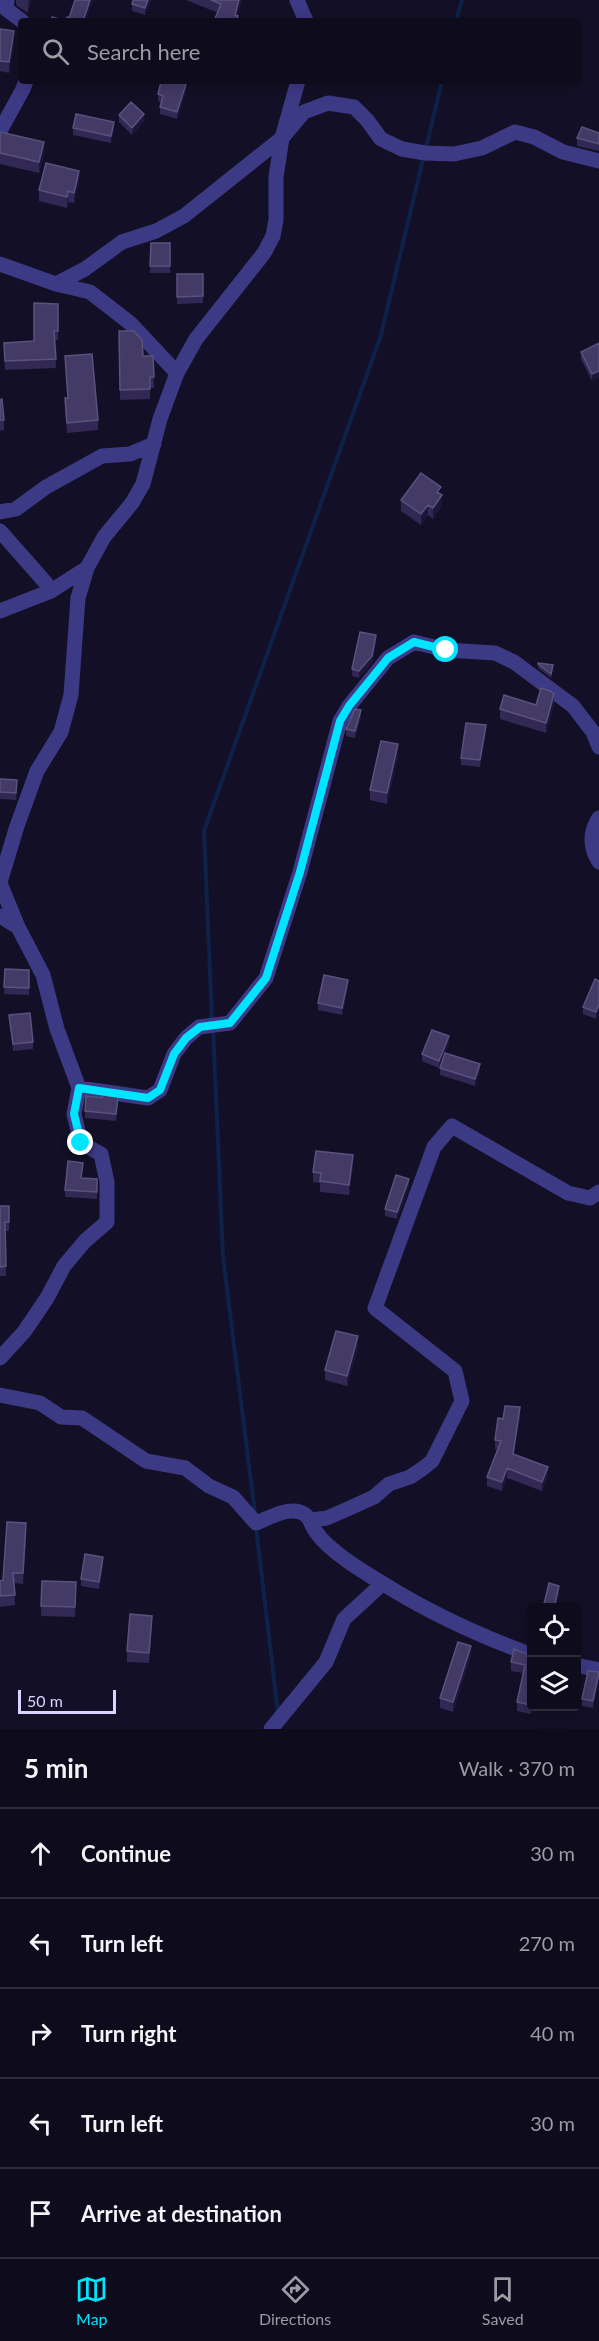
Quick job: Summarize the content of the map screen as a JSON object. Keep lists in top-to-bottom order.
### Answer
{
  "scale_bar": "50 m",
  "page": {
    "search": "Search here",
    "scale": "50 m",
    "heading": ["5 min", "Walk · 370 m"],
    "list": [
      ["Continue", "30 m"],
      ["Turn left", "270 m"],
      ["Turn right", "40 m"],
      ["Turn left", "30 m"],
      "Arrive at destination"
    ],
    "nav": ["Map", "Directions", "Saved"]
  }
}
